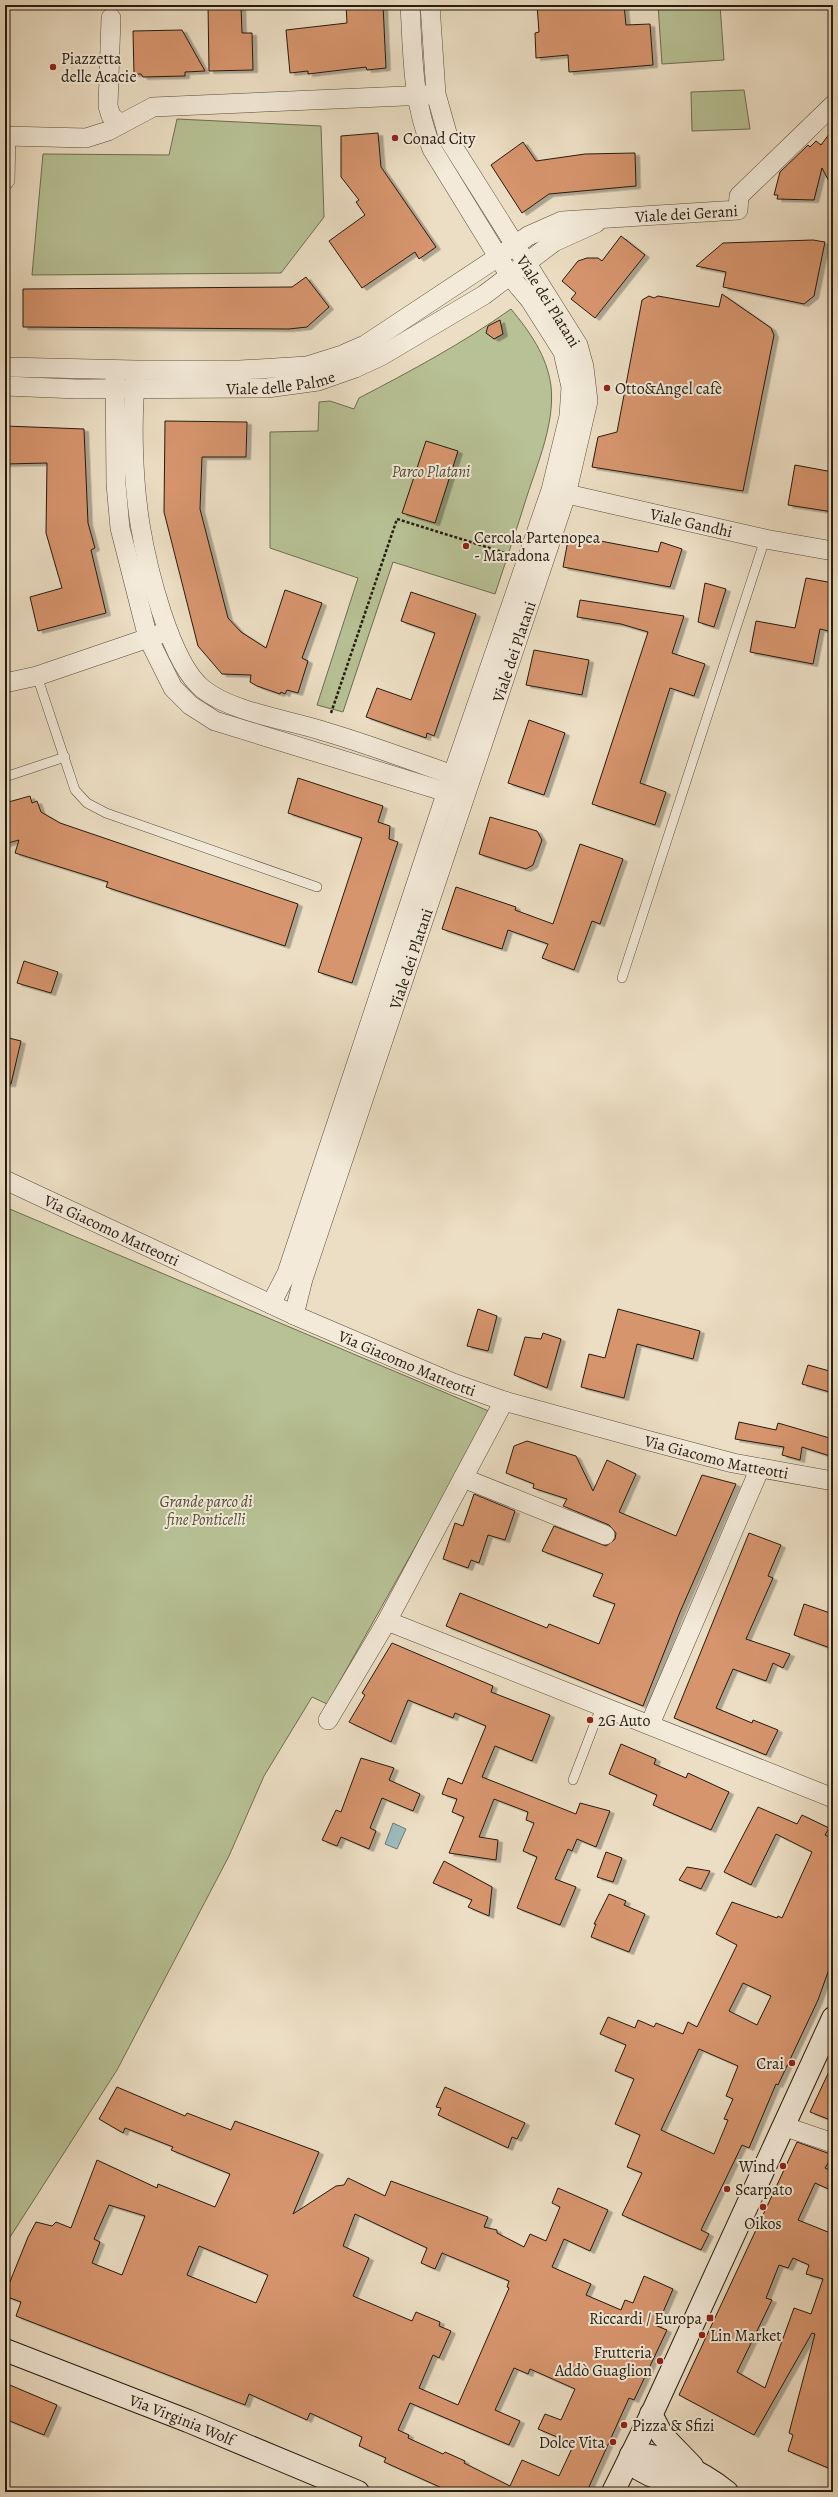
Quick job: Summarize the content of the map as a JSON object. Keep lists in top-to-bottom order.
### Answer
{
  "streets": {
    "main road": ["Via Virginia Wolf"],
    "street": [
      "Viale dei Gerani",
      "Viale dei Platani",
      "Viale delle Palme",
      "Viale Gandhi",
      "Via Giacomo Matteotti"
    ]
  },
  "crossings": [
    ["Viale dei Gerani", "Viale dei Platani"],
    ["Viale dei Gerani", "Viale delle Palme"],
    ["Viale dei Platani", "Viale delle Palme"],
    ["Viale dei Platani", "Viale Gandhi"],
    ["Viale dei Platani", "Via Giacomo Matteotti"]
  ],
  "parks": ["Parco Platani", "Grande parco di fine Ponticelli"],
  "places": {
    "other": [
      "Piazzetta delle Acacie",
      "Conad City",
      "Otto&Angel cafè",
      "Cercola Partenopea - Maradona",
      "2G Auto",
      "Crai",
      "Wind",
      "Scarpato",
      "Oikos",
      "Lin Market",
      "Frutteria Addò Guaglion",
      "Pizza & Sfizi",
      "Dolce Vita"
    ],
    "transit": ["Riccardi / Europa"]
  }
}
